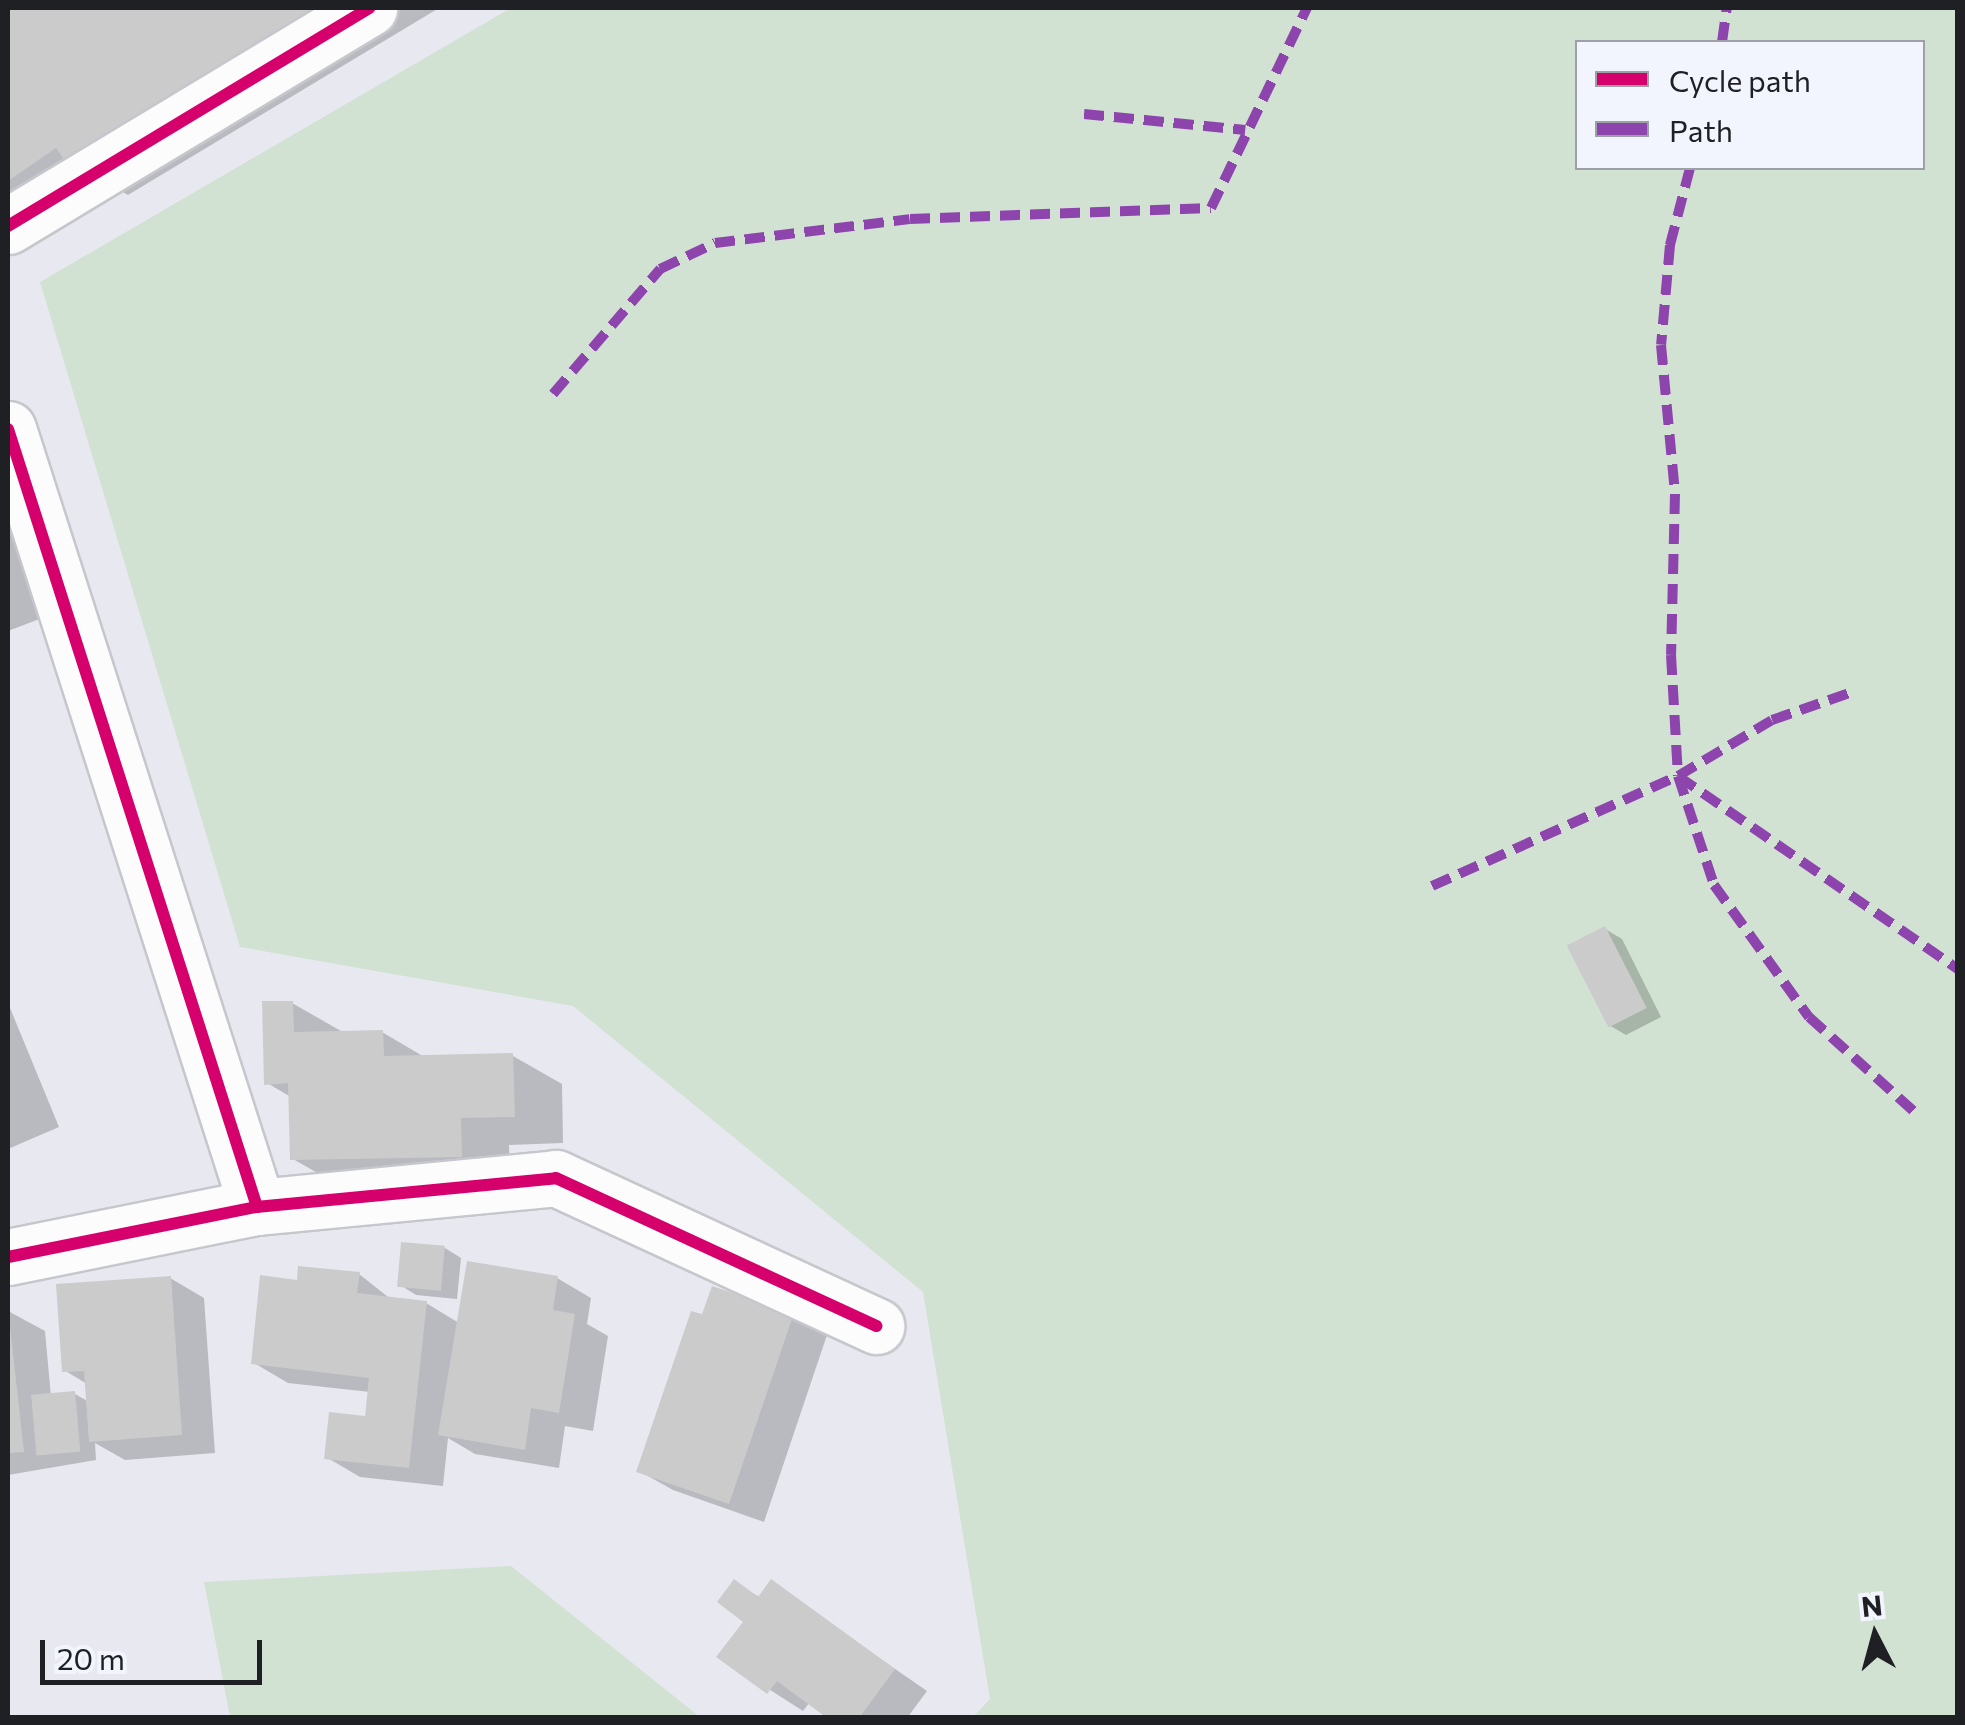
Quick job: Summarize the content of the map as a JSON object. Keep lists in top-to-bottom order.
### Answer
{
  "legend": ["Cycle path", "Path"],
  "scale_bar": "20 m",
  "north": "top"
}
